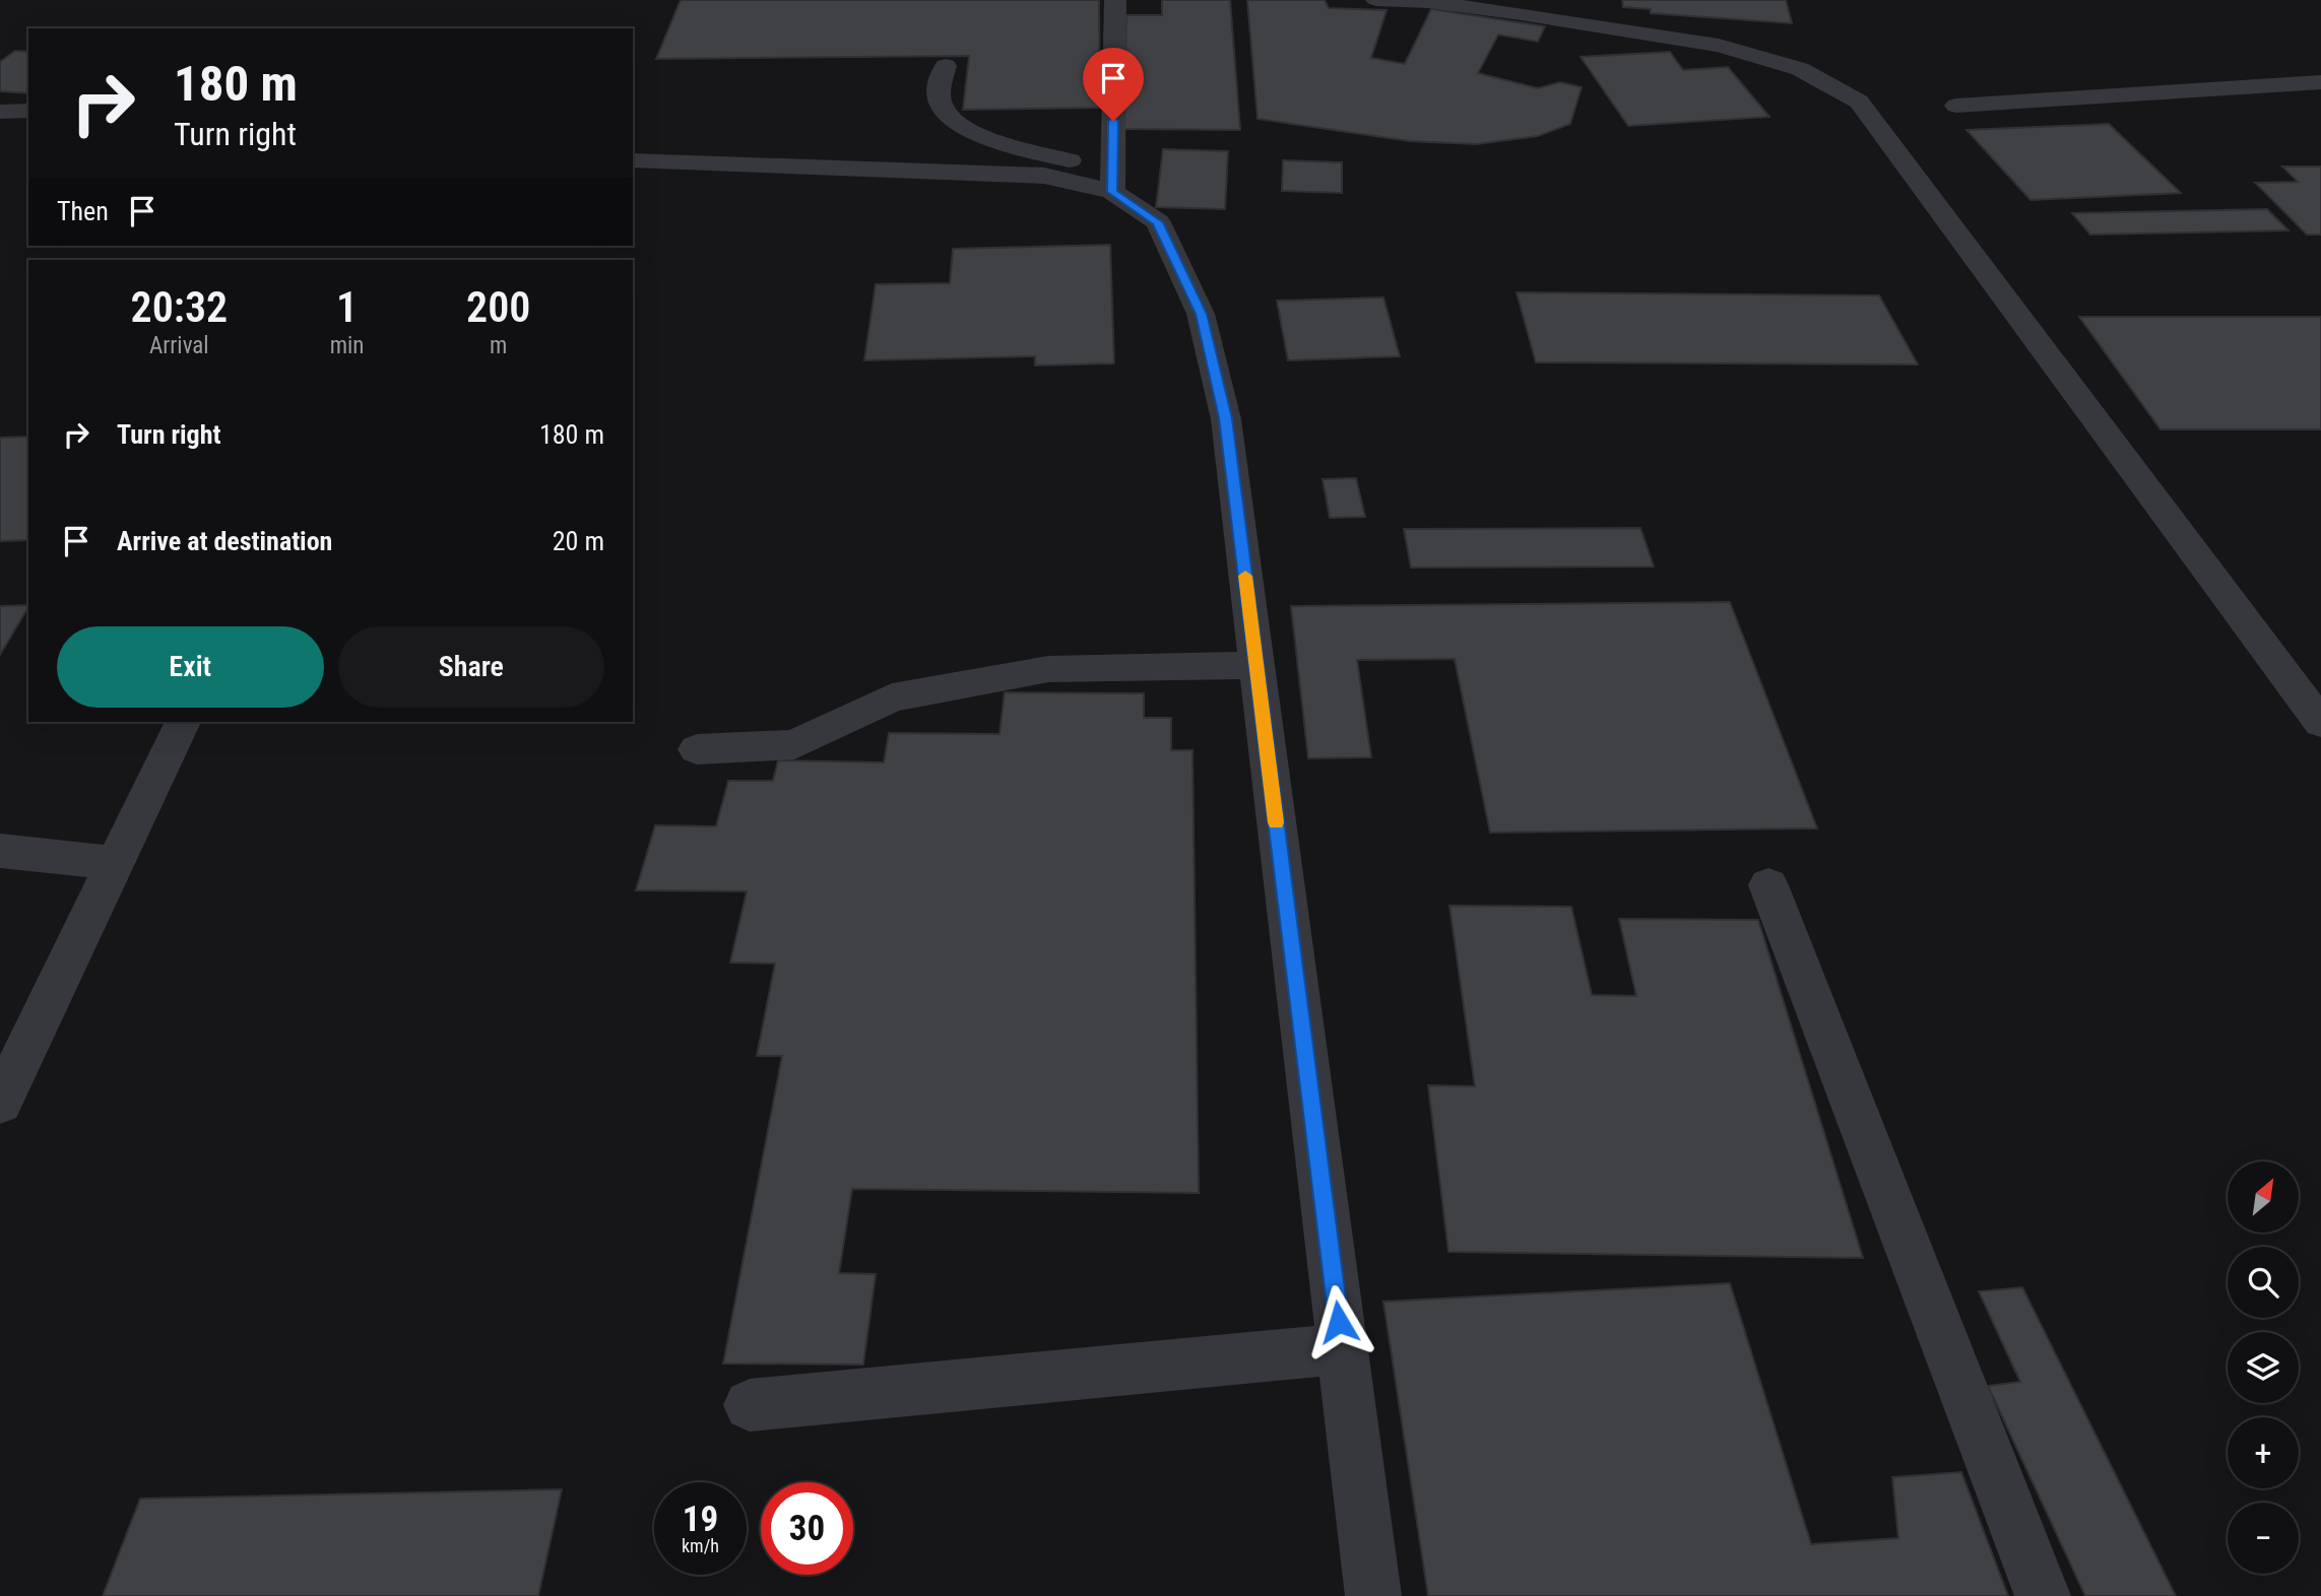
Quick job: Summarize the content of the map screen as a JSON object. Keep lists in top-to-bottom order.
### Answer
{
  "north": "top right",
  "page": {
    "turn": ["180 m", "Turn right"],
    "then": "Then",
    "eta": [
      "20:32",
      "Arrival",
      "1",
      "min",
      "200",
      "m"
    ],
    "list": [
      {
        "name": "Turn right",
        "value": "180 m"
      },
      {
        "name": "Arrive at destination",
        "value": "20 m"
      }
    ],
    "buttons": ["Exit", "Share"],
    "map_buttons": ["+", "−"],
    "speed": "19 km/h",
    "limit": "30"
  }
}
